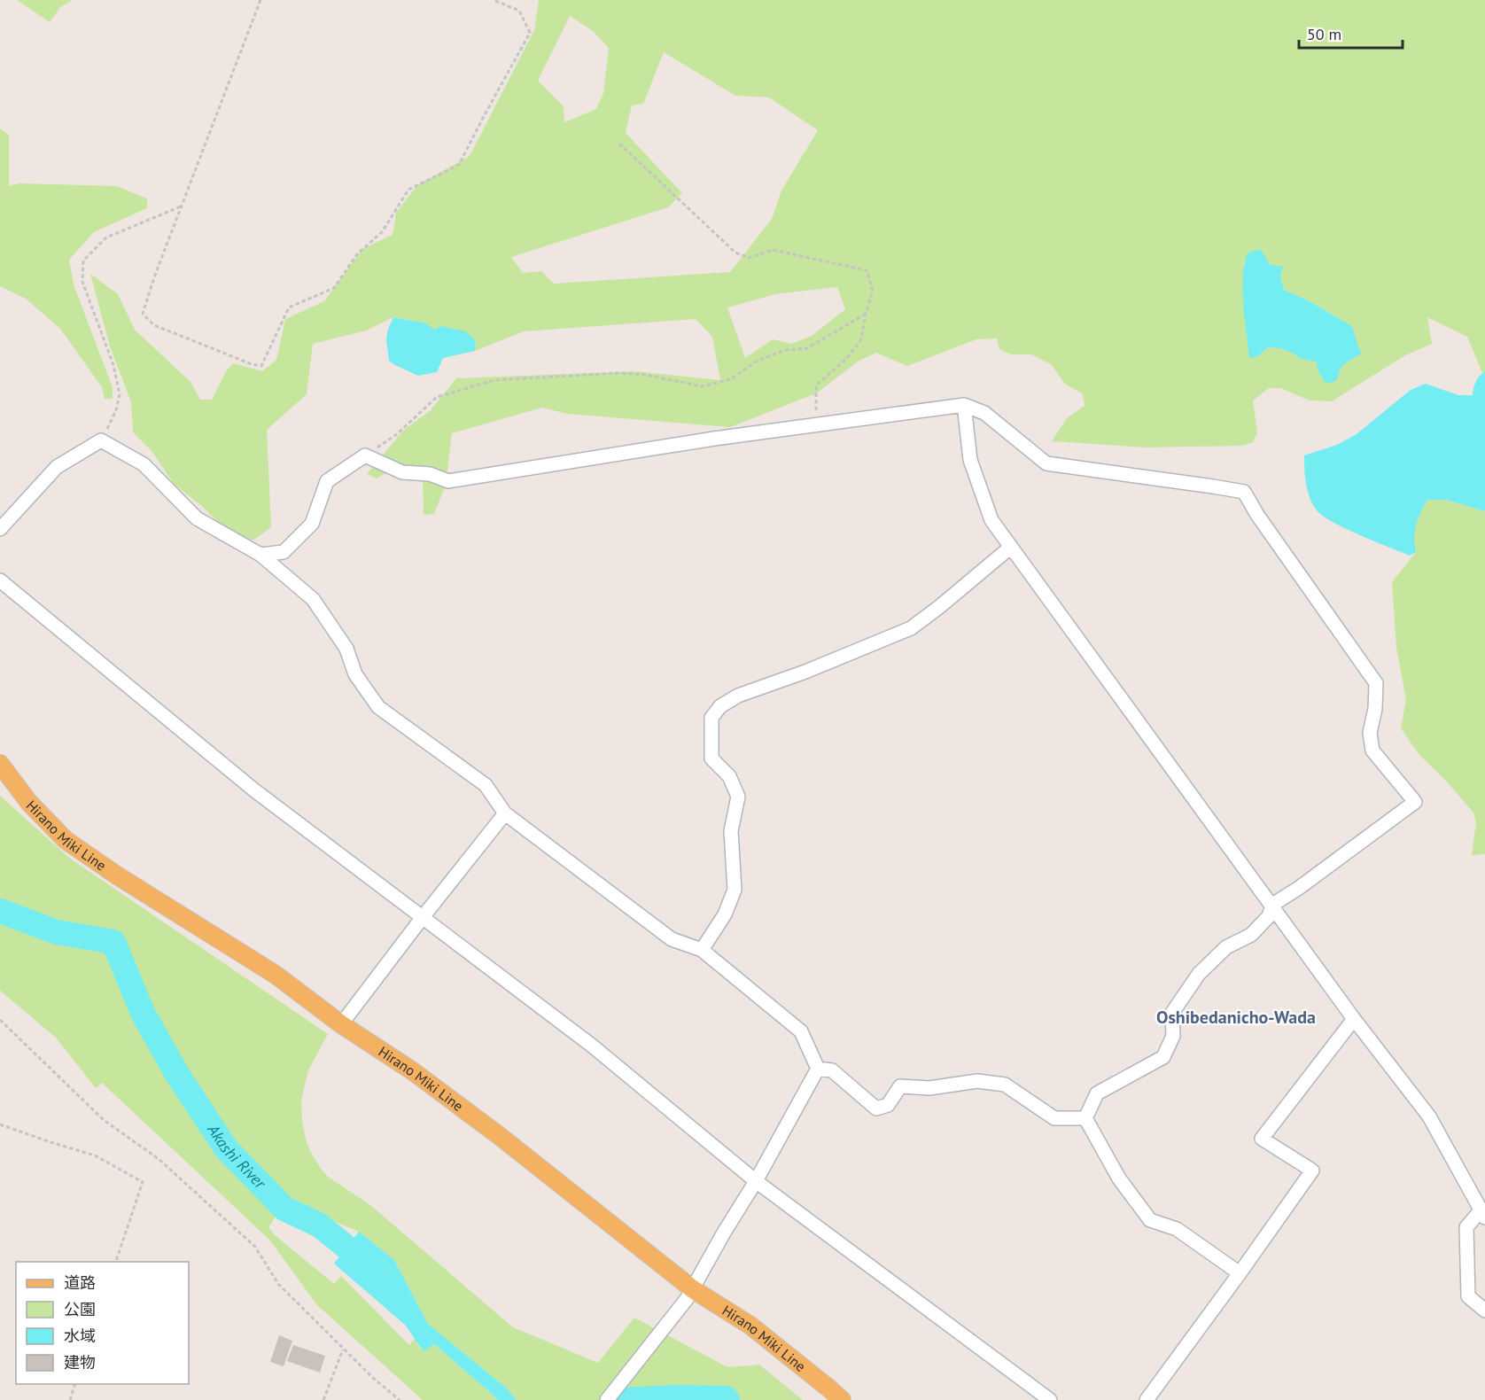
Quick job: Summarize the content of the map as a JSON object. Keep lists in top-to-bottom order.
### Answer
{
  "streets": {
    "main road": ["Hirano Miki Line"]
  },
  "districts": ["Oshibedanicho-Wada"],
  "water": ["Akashi River"],
  "legend": [
    "道路",
    "公園",
    "水域",
    "建物"
  ],
  "scale_bar": "50 m"
}
